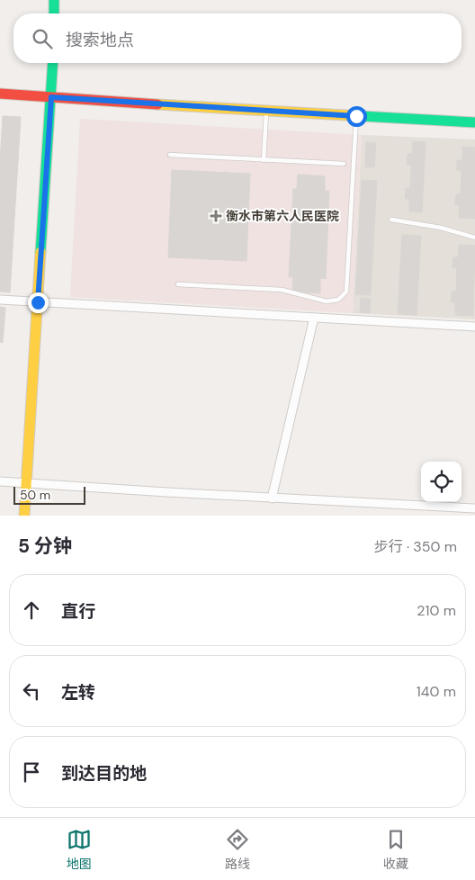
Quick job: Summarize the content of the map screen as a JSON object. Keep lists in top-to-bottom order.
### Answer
{
  "places": {
    "health": ["衡水市第六人民医院"]
  },
  "scale_bar": "50 m",
  "page": {
    "search": "搜索地点",
    "scale": "50 m",
    "heading": ["5 分钟", "步行 · 350 m"],
    "list": [
      ["直行", "210 m"],
      ["左转", "140 m"],
      "到达目的地"
    ],
    "nav": ["地图", "路线", "收藏"]
  }
}
